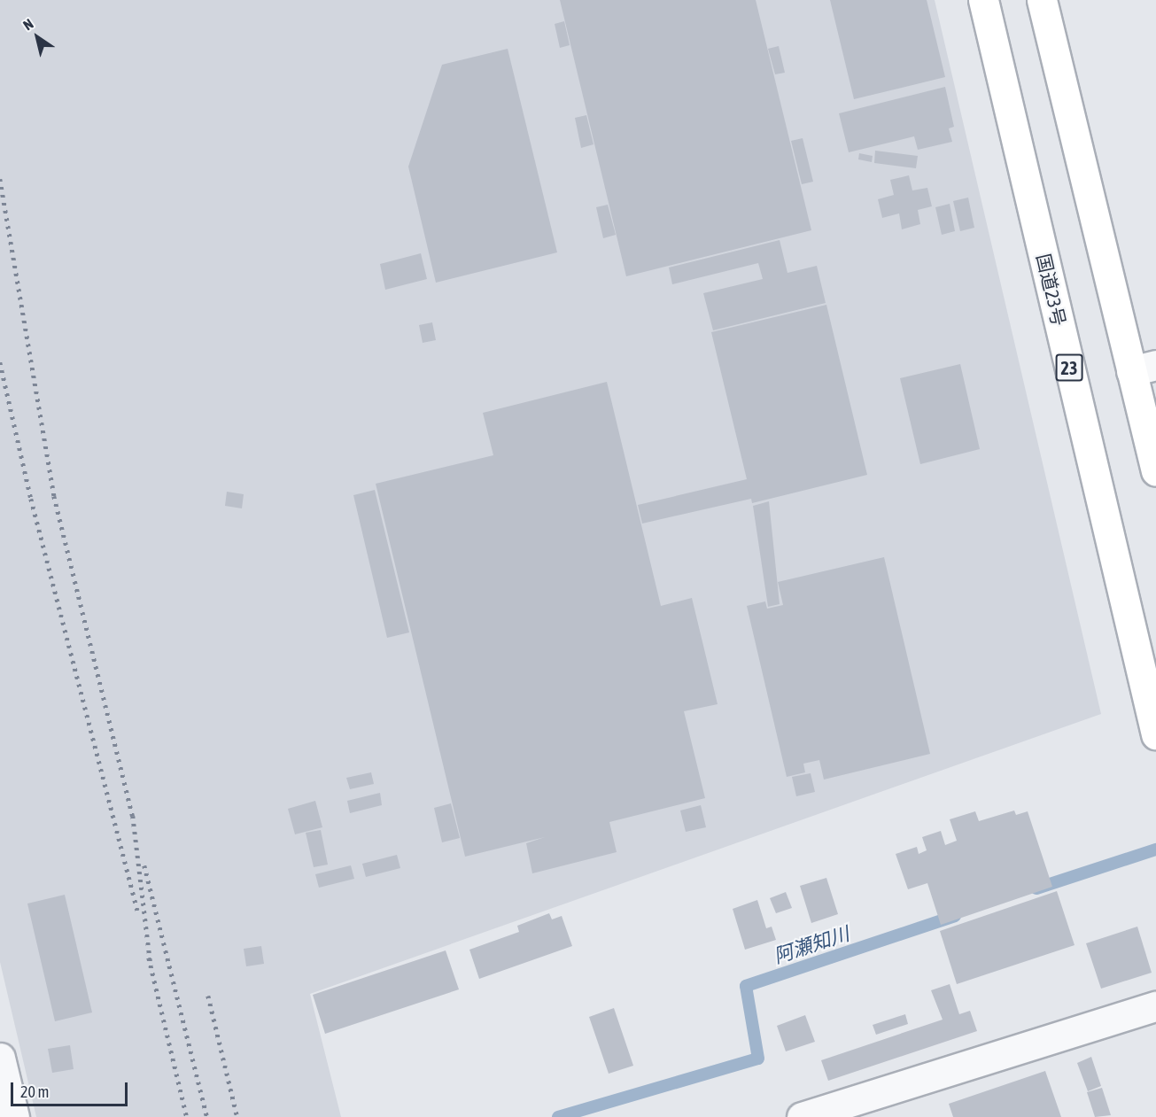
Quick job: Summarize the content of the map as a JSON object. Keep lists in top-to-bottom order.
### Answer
{
  "streets": {
    "highway": ["国道23号", "23"]
  },
  "water": ["阿瀬知川"],
  "scale_bar": "20 m",
  "north": "top left"
}
